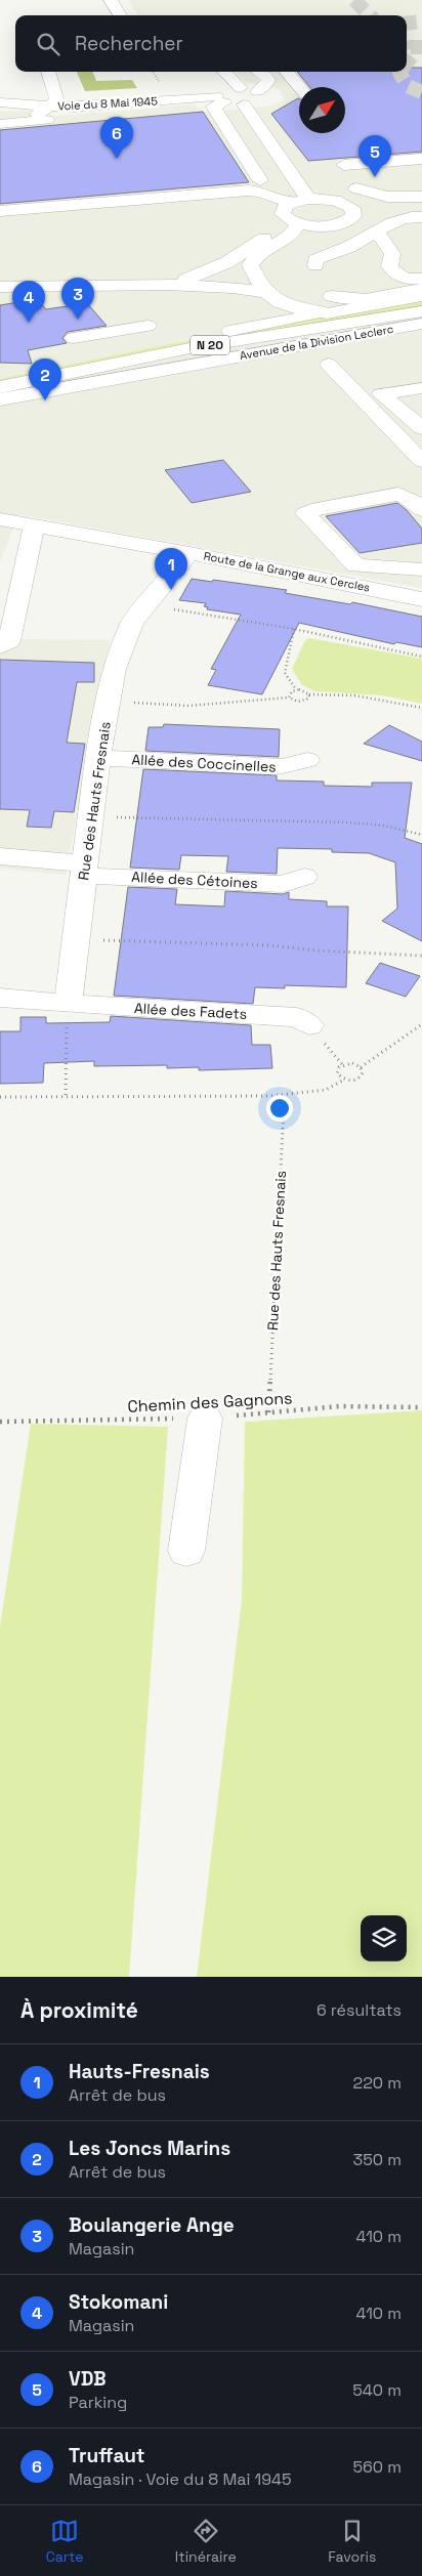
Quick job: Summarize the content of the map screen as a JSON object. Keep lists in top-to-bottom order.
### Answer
{
  "streets": {
    "main road": [
      "Voie du 8 Mai 1945",
      "Avenue de la Division Leclerc",
      "N 20",
      "Route de la Grange aux Cercles",
      "Allée des Coccinelles",
      "Rue des Hauts Fresnais",
      "Allée des Cétoines",
      "Allée des Fadets"
    ],
    "path": ["Chemin des Gagnons"]
  },
  "crossings": [
    ["Route de la Grange aux Cercles", "Rue des Hauts Fresnais"],
    ["Allée des Coccinelles", "Rue des Hauts Fresnais"],
    ["Rue des Hauts Fresnais", "Allée des Cétoines"],
    ["Rue des Hauts Fresnais", "Allée des Fadets"],
    ["Rue des Hauts Fresnais", "Chemin des Gagnons"]
  ],
  "north": "top right",
  "page": {
    "search": "Rechercher",
    "pins": [
      "6",
      "5",
      "3",
      "4",
      "2",
      "1"
    ],
    "heading": ["À proximité", "6 résultats"],
    "list": [
      {
        "mark": "1",
        "name": "Hauts-Fresnais",
        "note": "Arrêt de bus",
        "value": "220 m"
      },
      {
        "mark": "2",
        "name": "Les Joncs Marins",
        "note": "Arrêt de bus",
        "value": "350 m"
      },
      {
        "mark": "3",
        "name": "Boulangerie Ange",
        "note": "Magasin",
        "value": "410 m"
      },
      {
        "mark": "4",
        "name": "Stokomani",
        "note": "Magasin",
        "value": "410 m"
      },
      {
        "mark": "5",
        "name": "VDB",
        "note": "Parking",
        "value": "540 m"
      },
      {
        "mark": "6",
        "name": "Truffaut",
        "note": "Magasin · Voie du 8 Mai 1945",
        "value": "560 m"
      }
    ],
    "nav": ["Carte", "Itinéraire", "Favoris"]
  }
}
